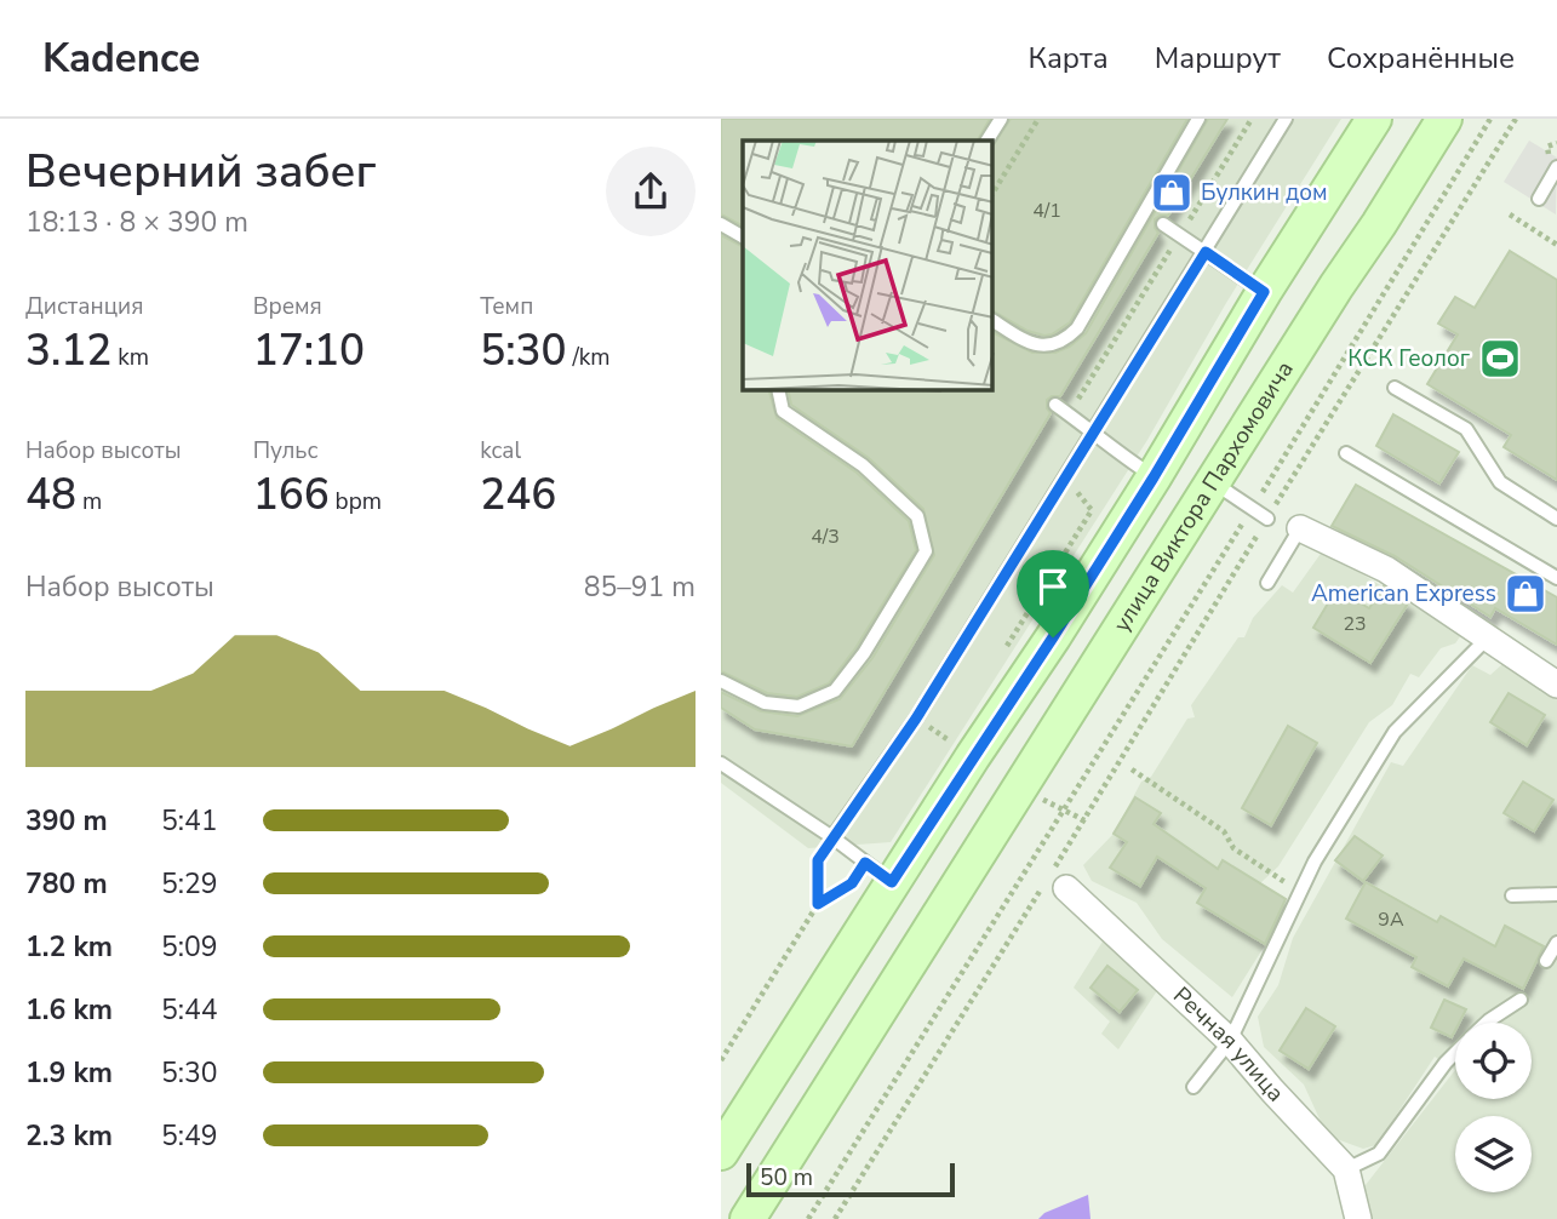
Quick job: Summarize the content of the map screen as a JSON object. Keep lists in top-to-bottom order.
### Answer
{
  "streets": {
    "main road": ["улица Виктора Пархомовича"],
    "street": ["Речная улица"]
  },
  "places": {
    "shop": ["Булкин дом", "American Express"],
    "sports": ["КСК Геолог"]
  },
  "house_numbers": [
    "4/1",
    "4/3",
    "23",
    "9А"
  ],
  "scale_bar": "50 m",
  "page": {
    "header": "Kadence",
    "nav": ["Карта", "Маршрут", "Сохранённые"],
    "heading": ["Вечерний забег", "18:13 · 8 × 390 m"],
    "stats": [
      ["Дистанция", "3.12 km"],
      ["Время", "17:10"],
      ["Темп", "5:30 /km"],
      ["Набор высоты", "48 m"],
      ["Пульс", "166 bpm"],
      ["kcal", "246"]
    ],
    "chart": ["Набор высоты", "85–91 m"],
    "list": [
      {
        "name": "390 m",
        "note": "5:41"
      },
      {
        "name": "780 m",
        "note": "5:29"
      },
      {
        "name": "1.2 km",
        "note": "5:09"
      },
      {
        "name": "1.6 km",
        "note": "5:44"
      },
      {
        "name": "1.9 km",
        "note": "5:30"
      },
      {
        "name": "2.3 km",
        "note": "5:49"
      }
    ],
    "scale": "50 m"
  }
}
